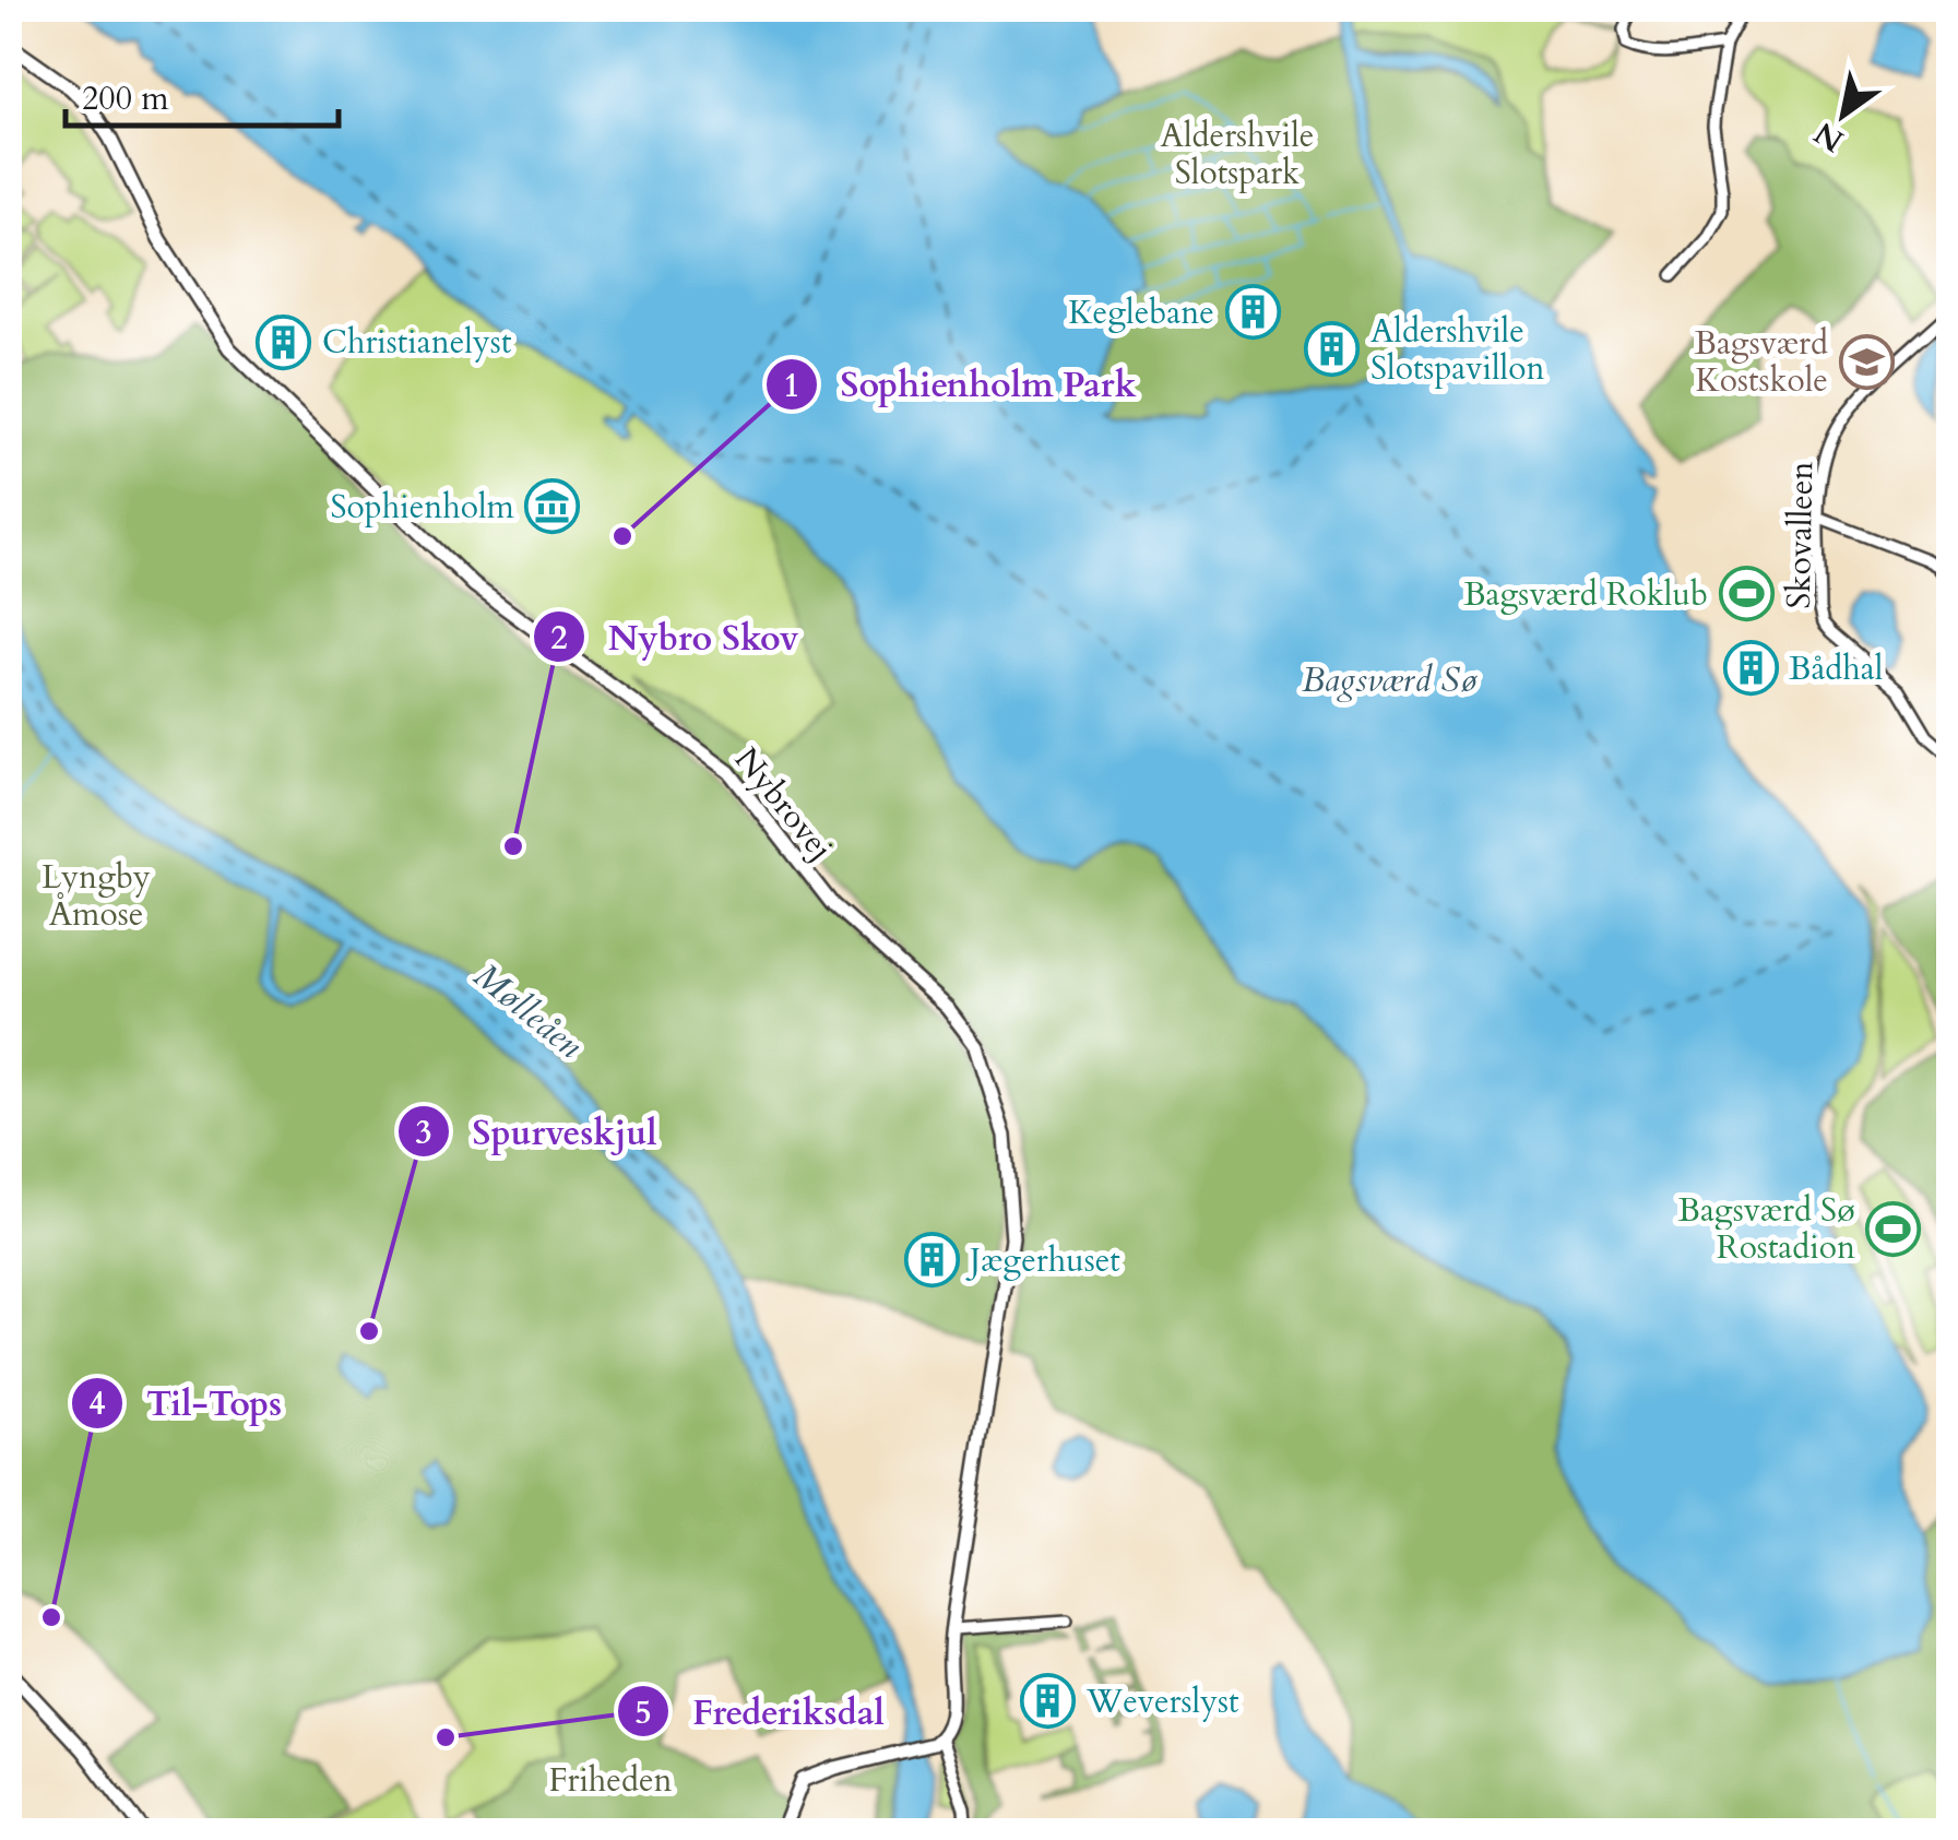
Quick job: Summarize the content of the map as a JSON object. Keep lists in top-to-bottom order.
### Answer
{
  "streets": {
    "street": ["Skovalleen", "Nybrovej"]
  },
  "water": ["Bagsværd Sø", "Mølleåen"],
  "parks": ["Aldershvile Slotspark", "Lyngby Åmose", "Friheden"],
  "places": {
    "building": [
      "Keglebane",
      "Christianelyst",
      "Aldershvile Slotspavillon",
      "Bådhal",
      "Jægerhuset",
      "Weverslyst"
    ],
    "school or university": ["Bagsværd Kostskole"],
    "museum": ["Sophienholm"],
    "other": [
      "Sophienholm Park",
      "Nybro Skov",
      "Spurveskjul",
      "Til-Tops",
      "Frederiksdal"
    ],
    "sports": ["Bagsværd Roklub", "Bagsværd Sø Rostadion"]
  },
  "scale_bar": "200 m",
  "north": "bottom left"
}
